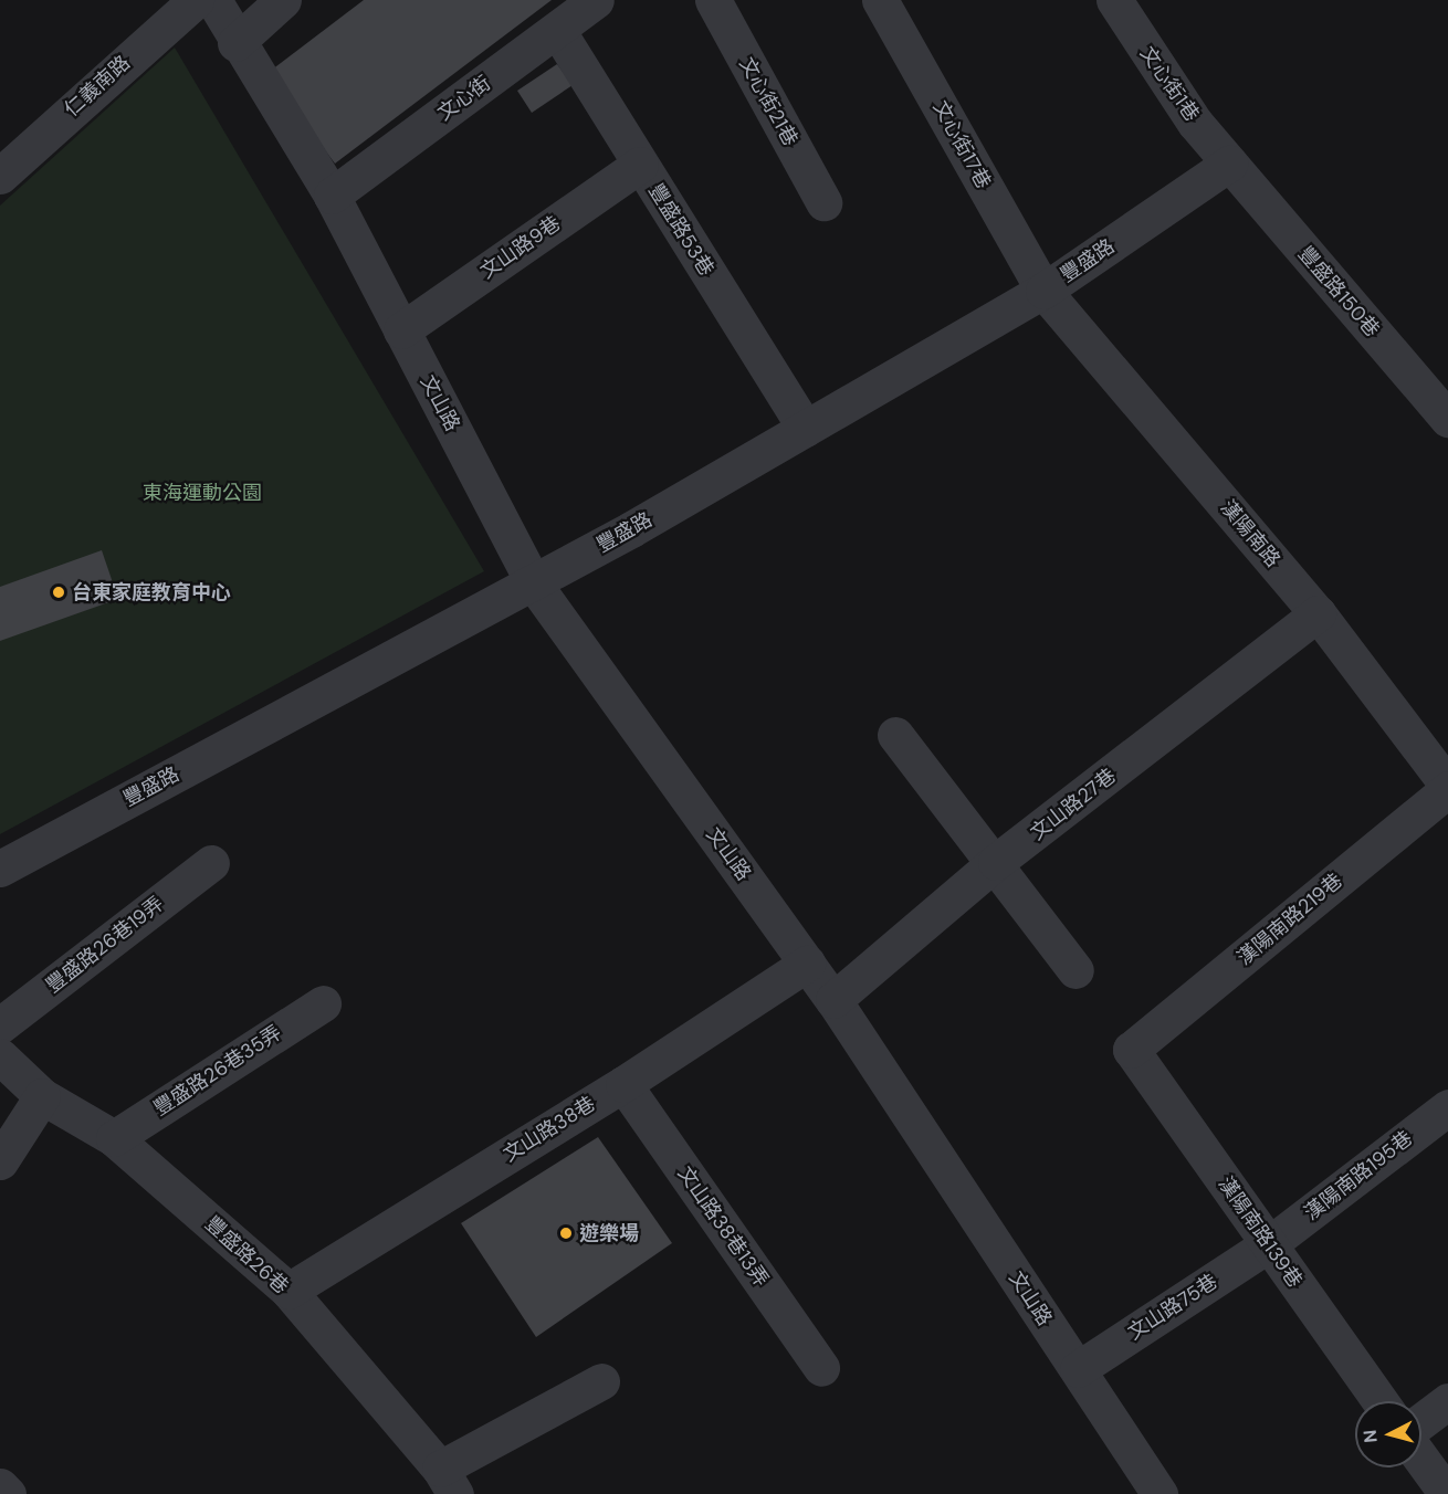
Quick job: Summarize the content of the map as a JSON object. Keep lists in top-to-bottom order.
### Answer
{
  "streets": {
    "street": [
      "文心街1巷",
      "仁義南路",
      "文心街",
      "文心街21巷",
      "文心街17巷",
      "豐盛路53巷",
      "文山路9巷",
      "豐盛路",
      "豐盛路150巷",
      "文山路",
      "漢陽南路",
      "文山路27巷",
      "漢陽南路219巷",
      "豐盛路26巷19弄",
      "豐盛路26巷35弄",
      "文山路38巷",
      "漢陽南路195巷",
      "文山路38巷13弄",
      "漢陽南路139巷",
      "豐盛路26巷",
      "文山路75巷"
    ]
  },
  "crossings": [
    ["文心街1巷", "豐盛路"],
    ["文心街1巷", "豐盛路150巷"],
    ["文心街", "豐盛路53巷"],
    ["文心街", "文山路"],
    ["文心街17巷", "豐盛路"],
    ["文心街17巷", "漢陽南路"],
    ["豐盛路53巷", "文山路9巷"],
    ["豐盛路53巷", "豐盛路"],
    ["文山路9巷", "文山路"],
    ["豐盛路", "豐盛路150巷"],
    ["豐盛路", "文山路"],
    ["豐盛路", "漢陽南路"],
    ["文山路", "文山路27巷"],
    ["文山路", "文山路38巷"],
    ["文山路", "文山路75巷"],
    ["漢陽南路", "文山路27巷"],
    ["漢陽南路", "漢陽南路219巷"],
    ["漢陽南路219巷", "漢陽南路139巷"],
    ["豐盛路26巷35弄", "豐盛路26巷"],
    ["文山路38巷", "文山路38巷13弄"],
    ["文山路38巷", "豐盛路26巷"],
    ["漢陽南路195巷", "漢陽南路139巷"],
    ["漢陽南路195巷", "文山路75巷"],
    ["漢陽南路139巷", "文山路75巷"]
  ],
  "parks": ["東海運動公園"],
  "places": ["台東家庭教育中心", "遊樂場"],
  "north": "left"
}
